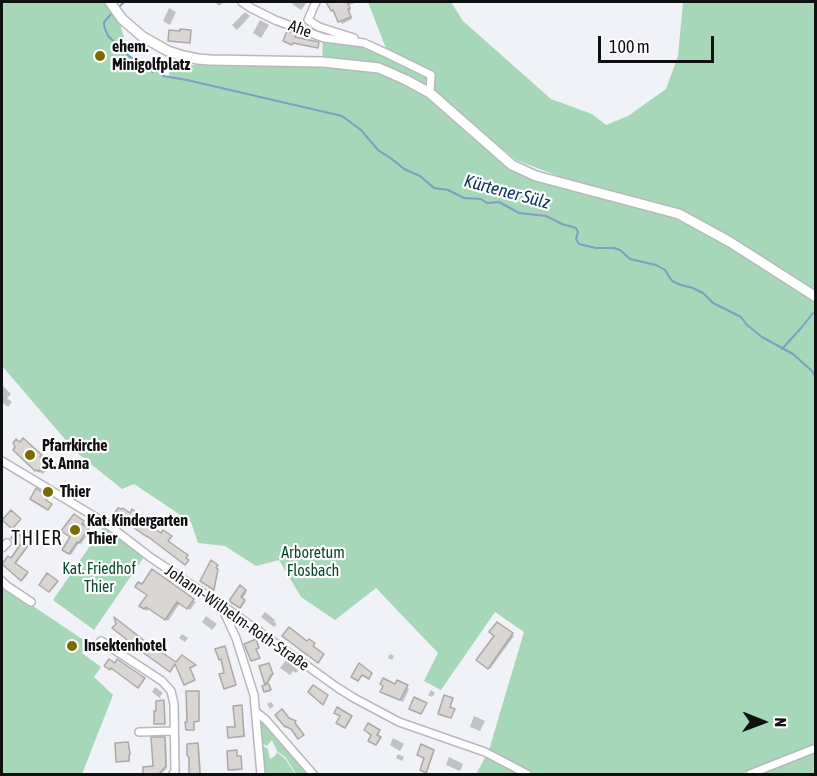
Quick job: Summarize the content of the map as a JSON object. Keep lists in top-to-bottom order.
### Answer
{
  "streets": {
    "street": ["Ahe", "Johann-Wilhelm-Roth-Straße"]
  },
  "districts": ["THIER"],
  "water": ["Kürtener Sülz"],
  "parks": ["Arboretum Flosbach", "Kat. Friedhof Thier"],
  "places": [
    "ehem. Minigolfplatz",
    "Pfarrkirche St. Anna",
    "Thier",
    "Kat. Kindergarten Thier",
    "Insektenhotel"
  ],
  "scale_bar": "100 m",
  "north": "right"
}
